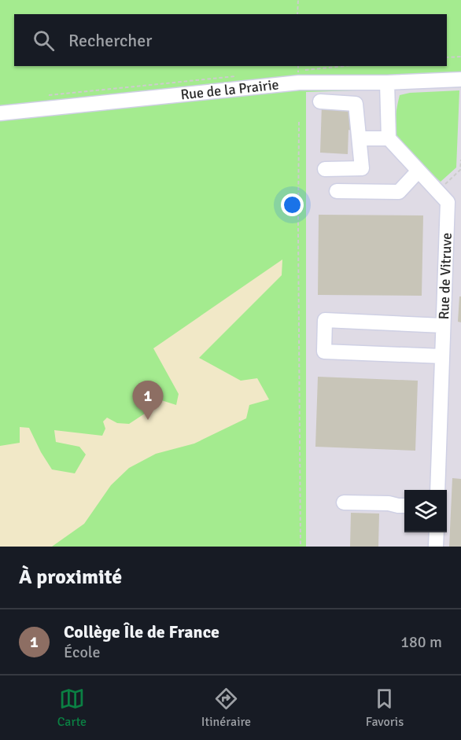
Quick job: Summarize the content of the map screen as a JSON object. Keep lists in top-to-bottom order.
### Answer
{
  "streets": {
    "street": ["Rue de la Prairie", "Rue de Vitruve"]
  },
  "page": {
    "search": "Rechercher",
    "pins": "1",
    "heading": "À proximité",
    "list": [
      {
        "mark": "1",
        "name": "Collège Île de France",
        "note": "École",
        "value": "180 m"
      }
    ],
    "nav": ["Carte", "Itinéraire", "Favoris"]
  }
}
